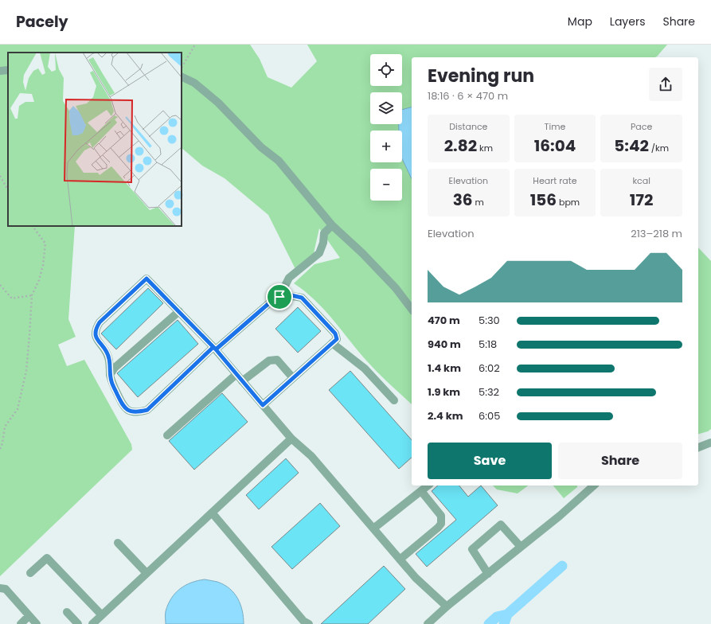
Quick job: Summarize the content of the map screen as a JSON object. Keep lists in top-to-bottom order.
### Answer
{
  "page": {
    "header": "Pacely",
    "nav": ["Map", "Layers", "Share"],
    "map_buttons": ["+", "−"],
    "heading": ["Evening run", "18:16 · 6 × 470 m"],
    "stats": [
      ["Distance", "2.82 km"],
      ["Time", "16:04"],
      ["Pace", "5:42 /km"],
      ["Elevation", "36 m"],
      ["Heart rate", "156 bpm"],
      ["kcal", "172"]
    ],
    "chart": ["Elevation", "213–218 m"],
    "list": [
      {
        "name": "470 m",
        "note": "5:30"
      },
      {
        "name": "940 m",
        "note": "5:18"
      },
      {
        "name": "1.4 km",
        "note": "6:02"
      },
      {
        "name": "1.9 km",
        "note": "5:32"
      },
      {
        "name": "2.4 km",
        "note": "6:05"
      }
    ],
    "buttons": ["Save", "Share"]
  }
}
